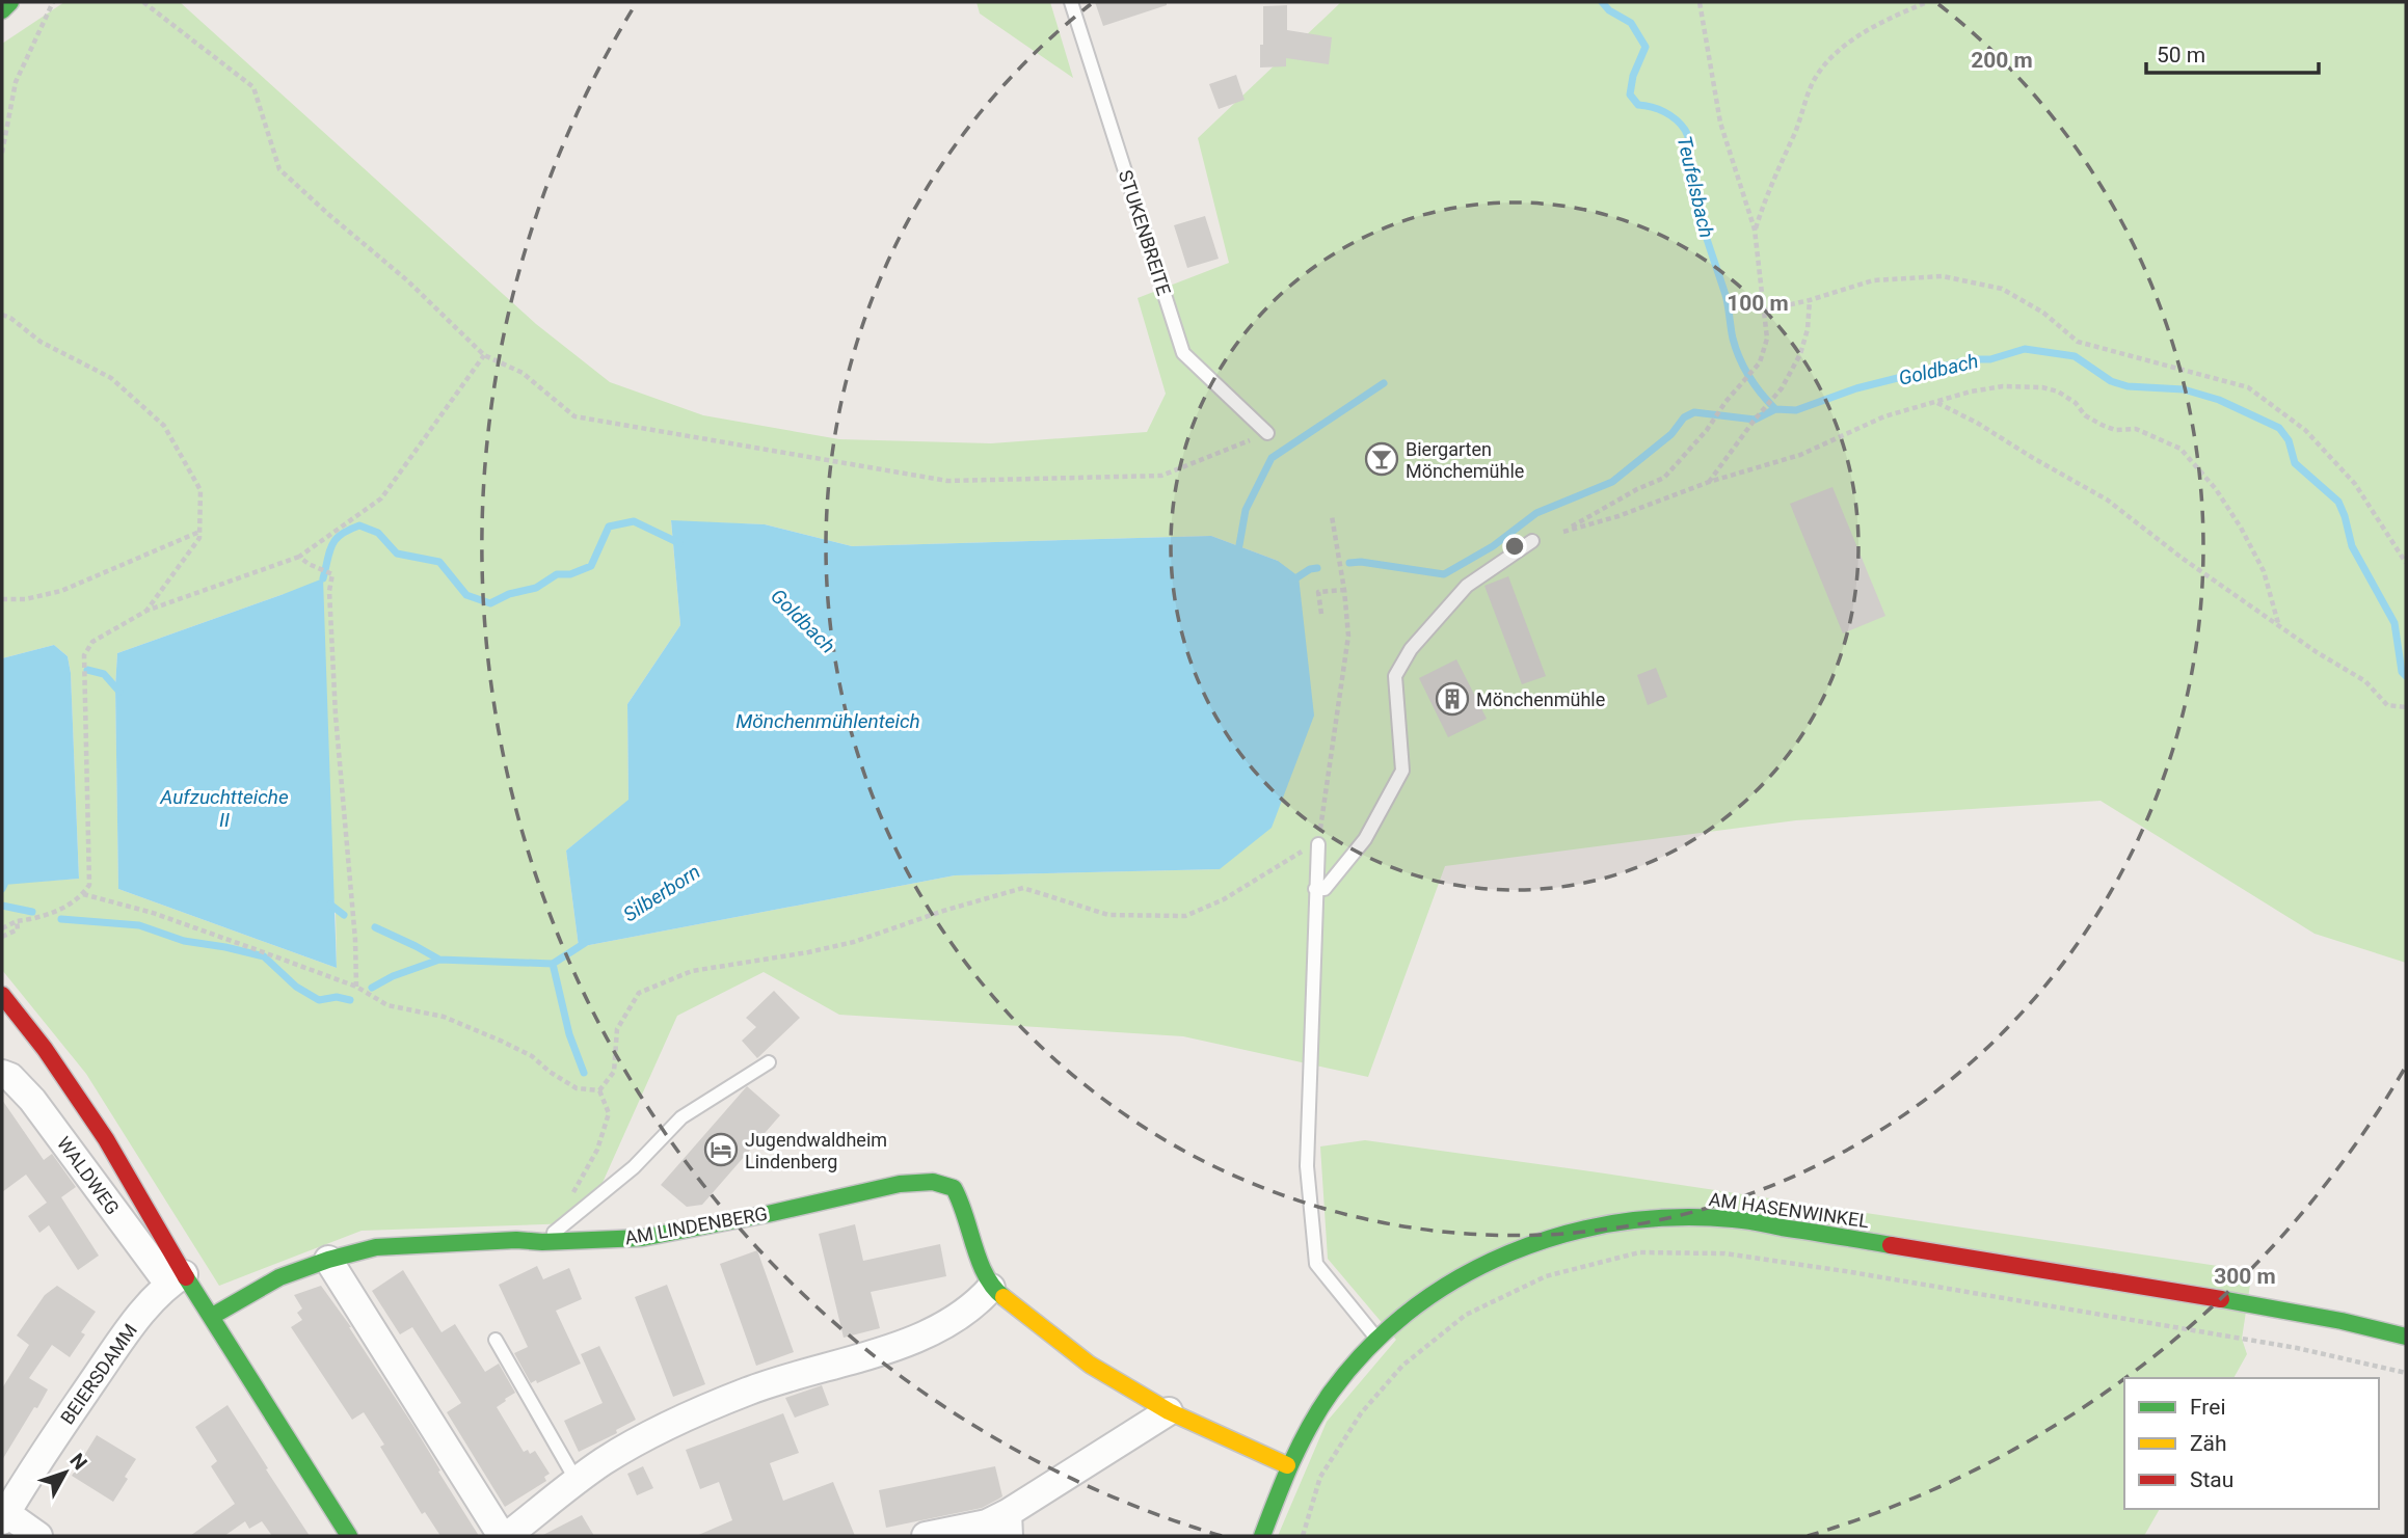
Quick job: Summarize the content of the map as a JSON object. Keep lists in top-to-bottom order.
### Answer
{
  "streets": {
    "street": [
      "WALDWEG",
      "AM HASENWINKEL",
      "AM LINDENBERG",
      "BEIERSDAMM"
    ],
    "lane": ["STUKENBREITE"]
  },
  "crossings": [
    ["WALDWEG", "BEIERSDAMM"]
  ],
  "water": [
    "Teufelsbach",
    "Goldbach",
    "Mönchenmühlenteich",
    "Aufzuchtteiche II",
    "Silberborn"
  ],
  "places": {
    "bar": ["Biergarten Mönchemühle"],
    "building": ["Mönchenmühle"],
    "hotel": ["Jugendwaldheim Lindenberg"]
  },
  "legend": ["Frei", "Zäh", "Stau"],
  "scale_bar": "50 m",
  "north": "top right",
  "rings": ["200 m", "100 m", "300 m"]
}
